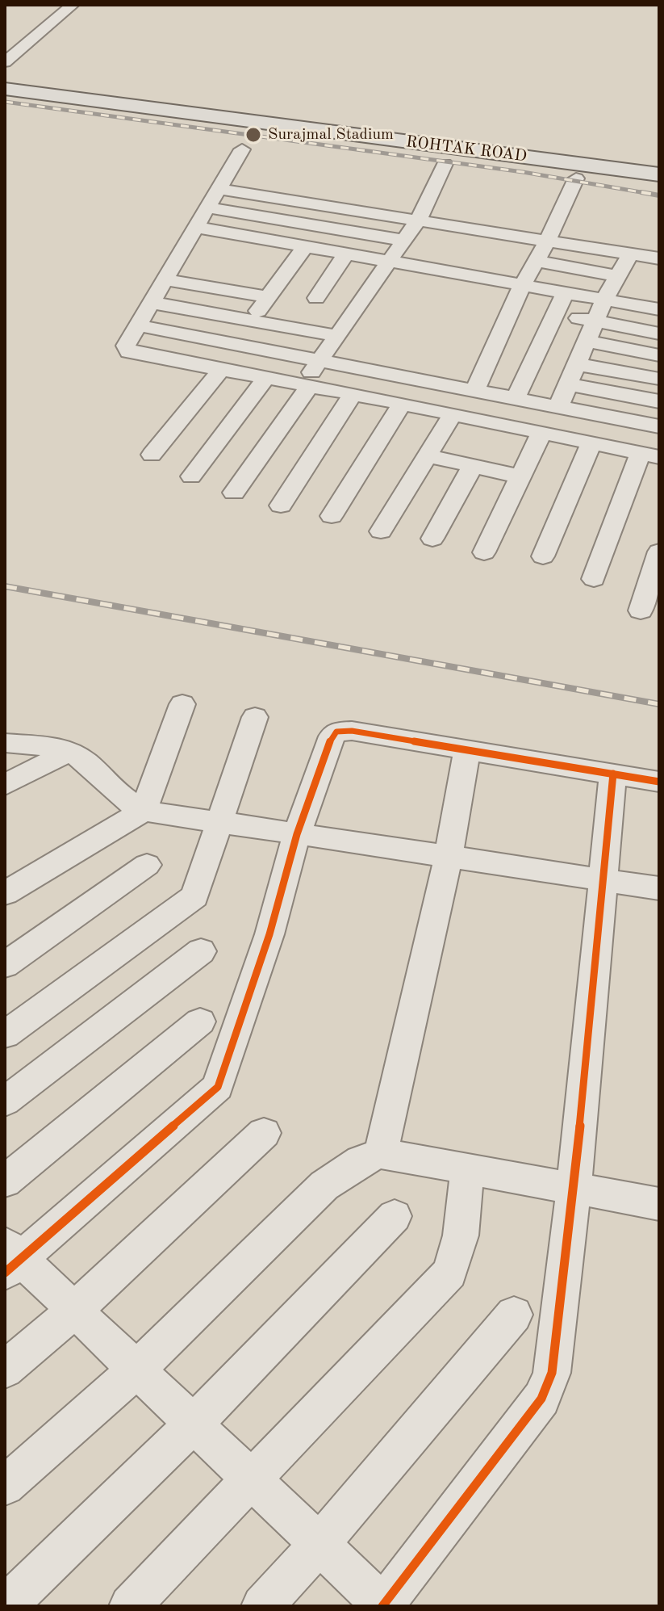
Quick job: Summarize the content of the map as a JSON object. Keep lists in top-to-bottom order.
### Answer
{
  "streets": {
    "highway": ["ROHTAK ROAD"]
  },
  "places": ["Surajmal Stadium"]
}
